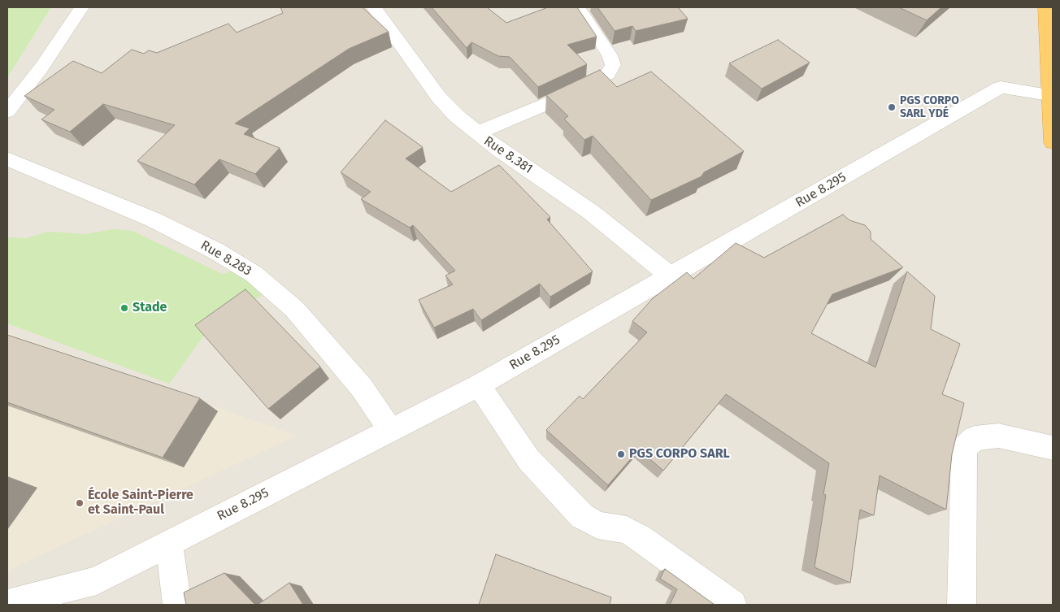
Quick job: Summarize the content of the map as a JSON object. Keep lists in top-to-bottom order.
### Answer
{
  "streets": {
    "street": ["Rue 8.381", "Rue 8.295", "Rue 8.283"]
  },
  "crossings": [
    ["Rue 8.381", "Rue 8.295"],
    ["Rue 8.295", "Rue 8.283"]
  ],
  "places": [
    "PGS CORPO SARL YDÉ",
    "Stade",
    "PGS CORPO SARL",
    "École Saint-Pierre et Saint-Paul"
  ]
}
